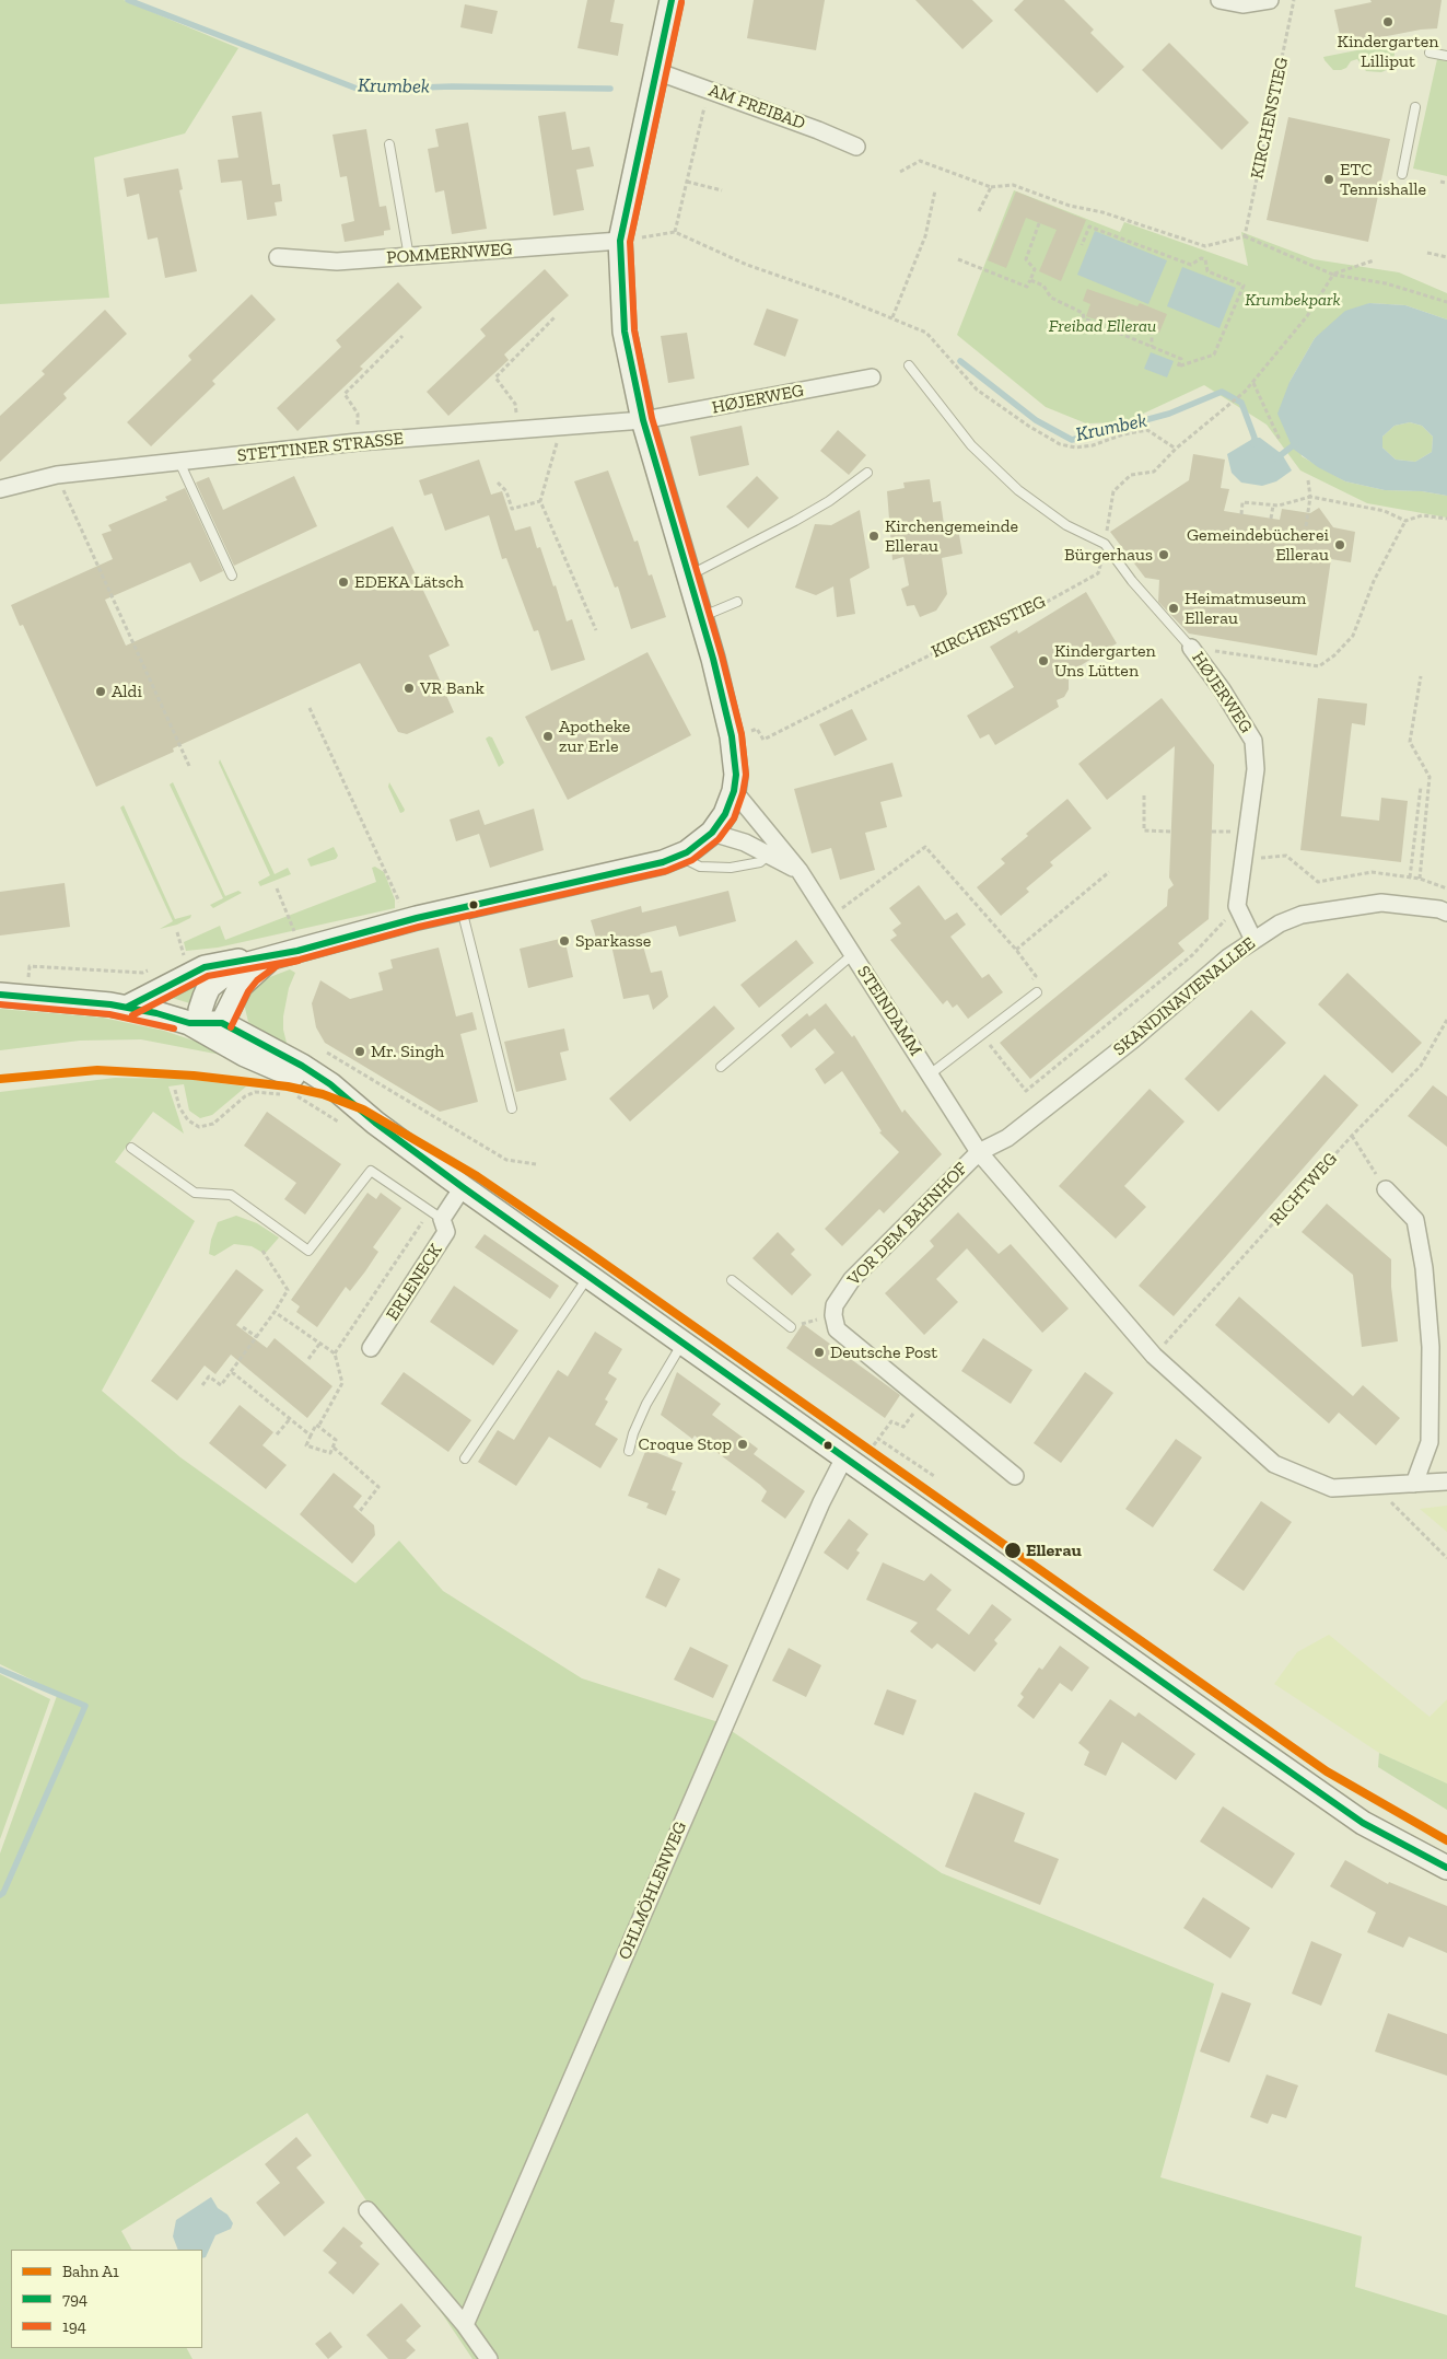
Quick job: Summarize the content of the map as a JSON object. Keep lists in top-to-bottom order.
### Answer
{
  "streets": {
    "street": [
      "AM FREIBAD",
      "POMMERNWEG",
      "HØJERWEG",
      "STETTINER STRASSE",
      "SKANDINAVIENALLEE",
      "STEINDAMM",
      "VOR DEM BAHNHOF",
      "ERLENECK",
      "OHLMÖHLENWEG"
    ],
    "path": ["KIRCHENSTIEG", "RICHTWEG"]
  },
  "crossings": [
    ["KIRCHENSTIEG", "HØJERWEG"],
    ["HØJERWEG", "STETTINER STRASSE"],
    ["SKANDINAVIENALLEE", "STEINDAMM"],
    ["SKANDINAVIENALLEE", "VOR DEM BAHNHOF"],
    ["STEINDAMM", "VOR DEM BAHNHOF"]
  ],
  "water": ["Krumbek"],
  "parks": ["Krumbekpark", "Freibad Ellerau"],
  "places": [
    "Kindergarten Lilliput",
    "ETC Tennishalle",
    "Kirchengemeinde Ellerau",
    "Gemeindebücherei Ellerau",
    "Bürgerhaus",
    "EDEKA Lätsch",
    "Heimatmuseum Ellerau",
    "Kindergarten Uns Lütten",
    "VR Bank",
    "Aldi",
    "Apotheke zur Erle",
    "Sparkasse",
    "Mr. Singh",
    "Deutsche Post",
    "Croque Stop",
    "Ellerau"
  ],
  "lines": ["transit line 794", "transit line 194", "rail line A1"],
  "legend": ["Bahn A1", "794", "194"]
}
